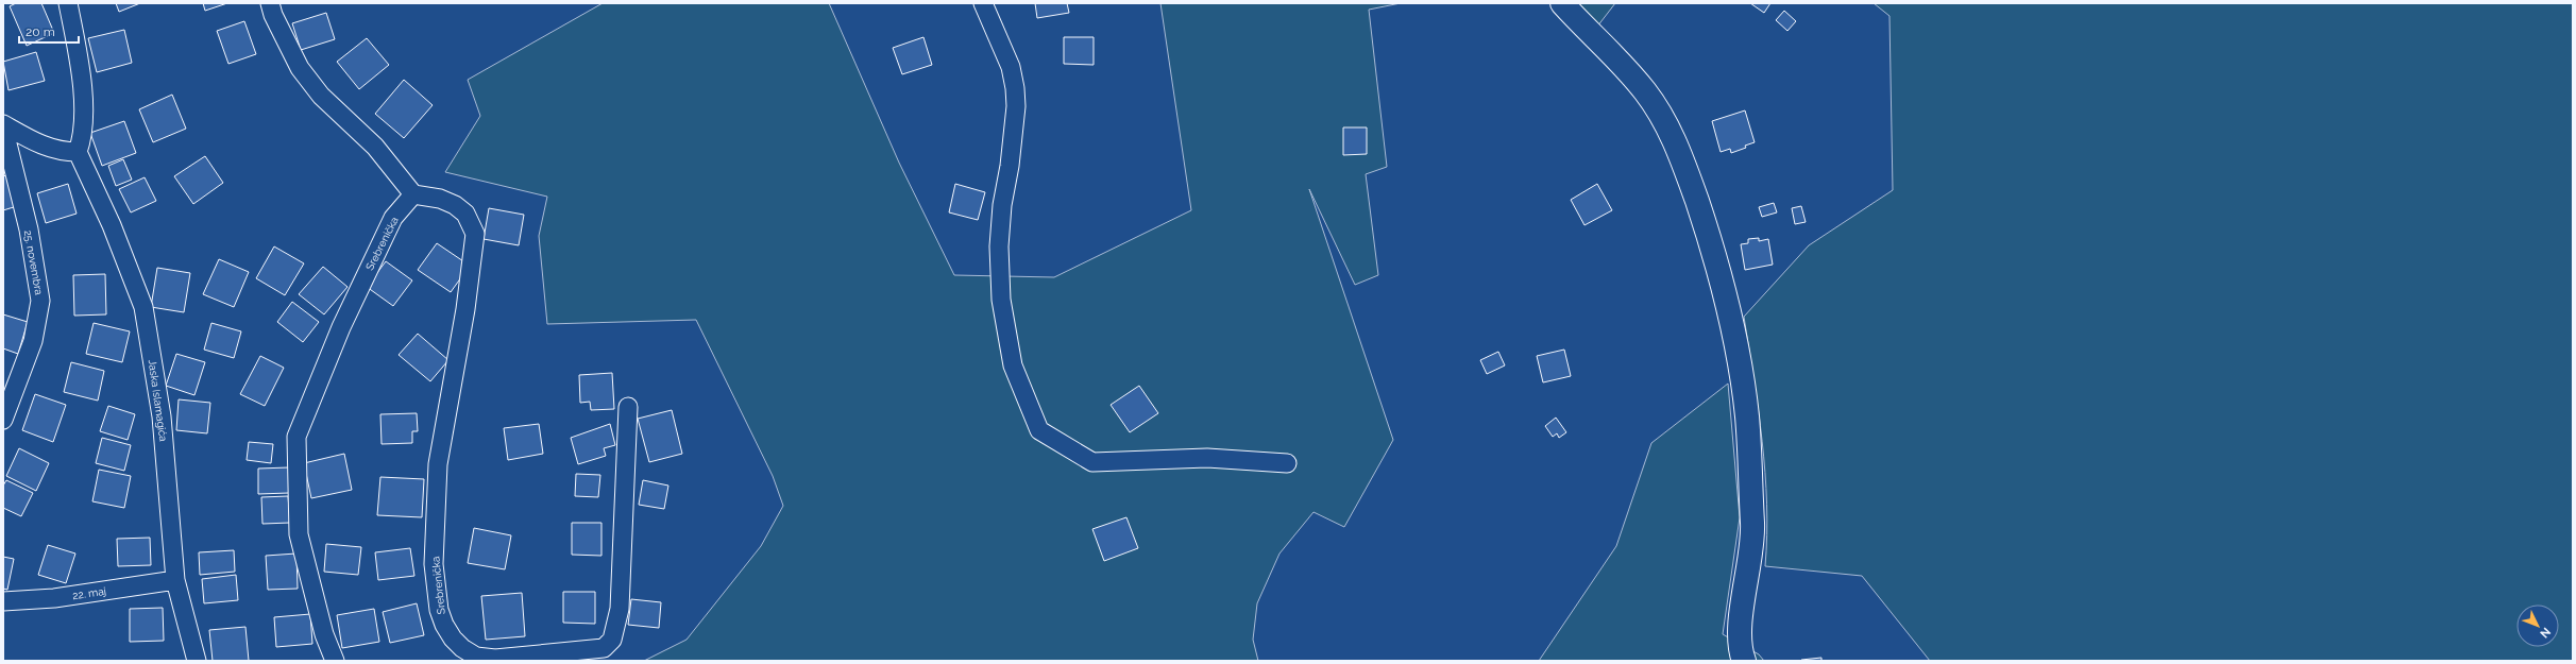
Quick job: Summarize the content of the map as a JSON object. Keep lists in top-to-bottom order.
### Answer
{
  "streets": {
    "street": [
      "Srebrenička",
      "25. novembra",
      "Jaska Islamagića",
      "22. maj"
    ]
  },
  "crossings": [
    ["Jaska Islamagića", "22. maj"]
  ],
  "scale_bar": "20 m",
  "north": "bottom right"
}
